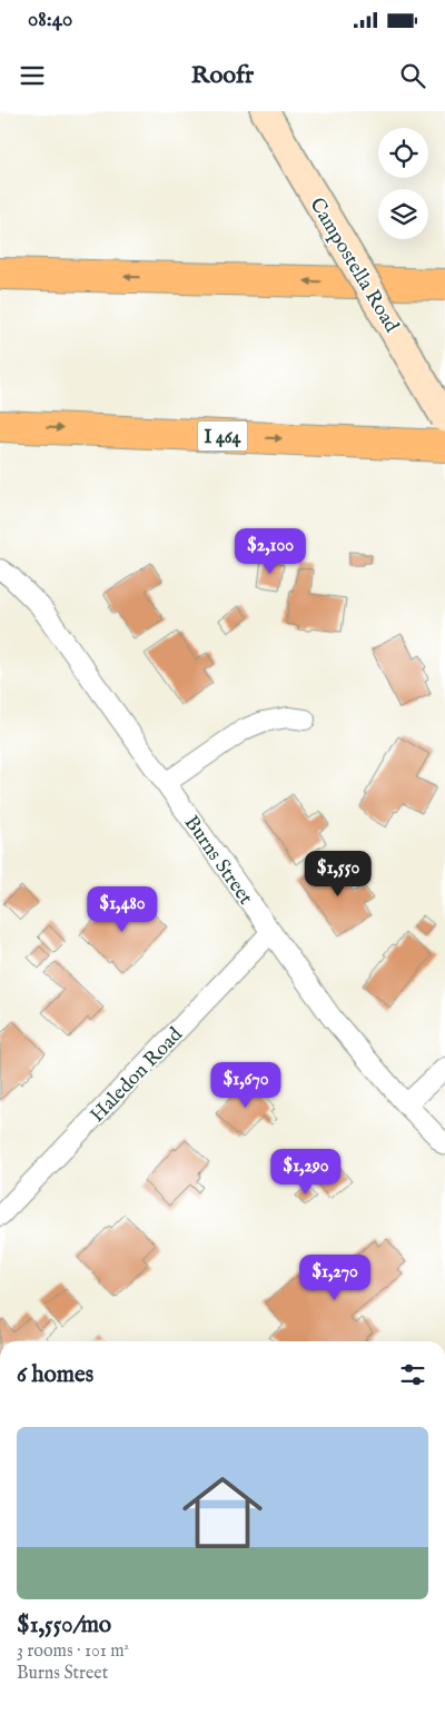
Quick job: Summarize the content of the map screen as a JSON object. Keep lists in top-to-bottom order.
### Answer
{
  "streets": {
    "highway": ["I 464"],
    "main road": ["Campostella Road"],
    "street": ["Burns Street", "Haledon Road"]
  },
  "crossings": [
    ["Burns Street", "Haledon Road"]
  ],
  "page": {
    "status": "08:40",
    "header": "Roofr",
    "price": [
      "$2,100",
      "$1,550",
      "$1,480",
      "$1,670",
      "$1,290",
      "$1,270"
    ],
    "heading": "6 homes",
    "list": [
      {
        "name": "$1,550/mo",
        "note": "3 rooms · 101 m² · Burns Street"
      }
    ]
  }
}
